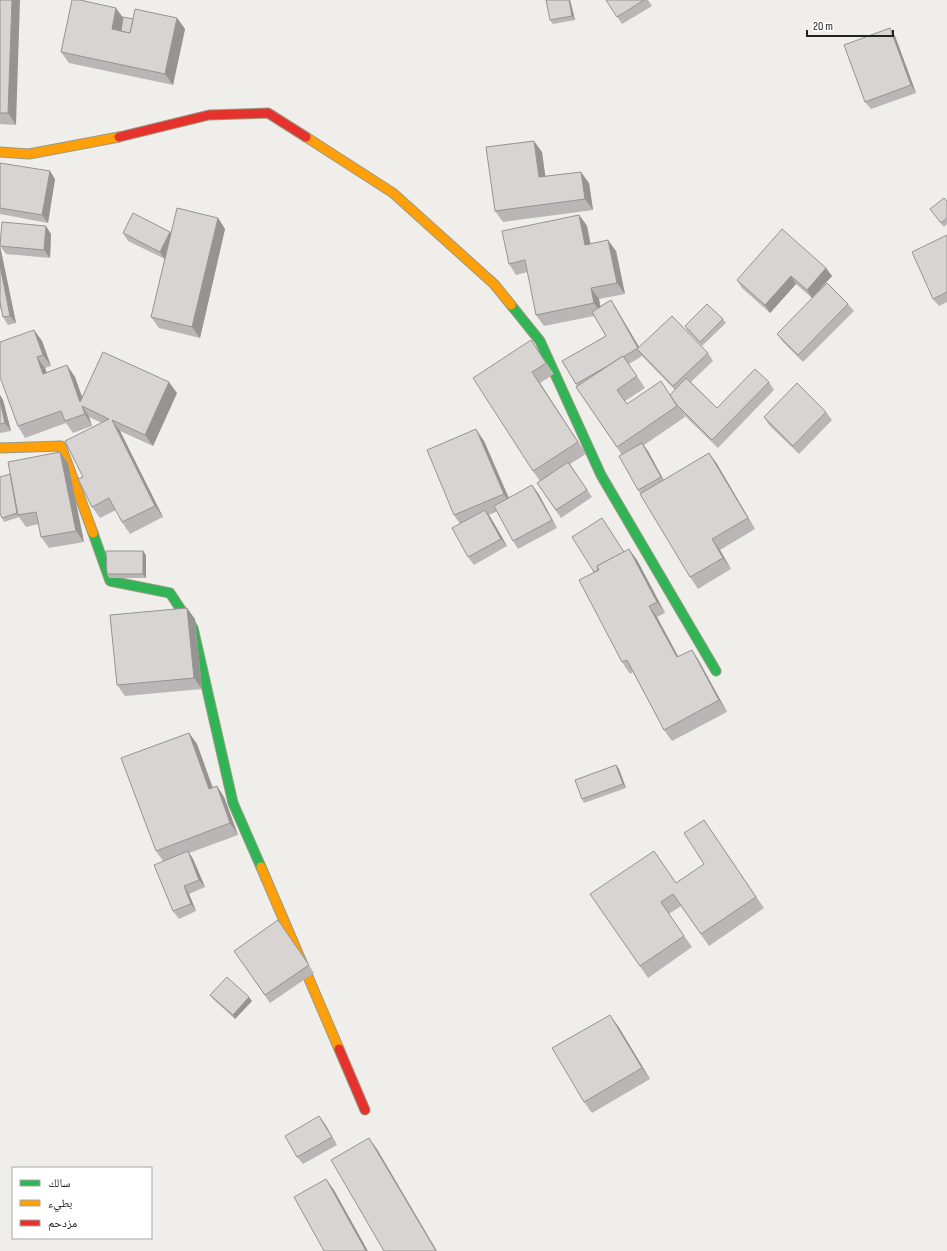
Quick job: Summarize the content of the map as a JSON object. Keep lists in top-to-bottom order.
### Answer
{
  "legend": ["سالك", "بطيء", "مزدحم"],
  "scale_bar": "20 m"
}
